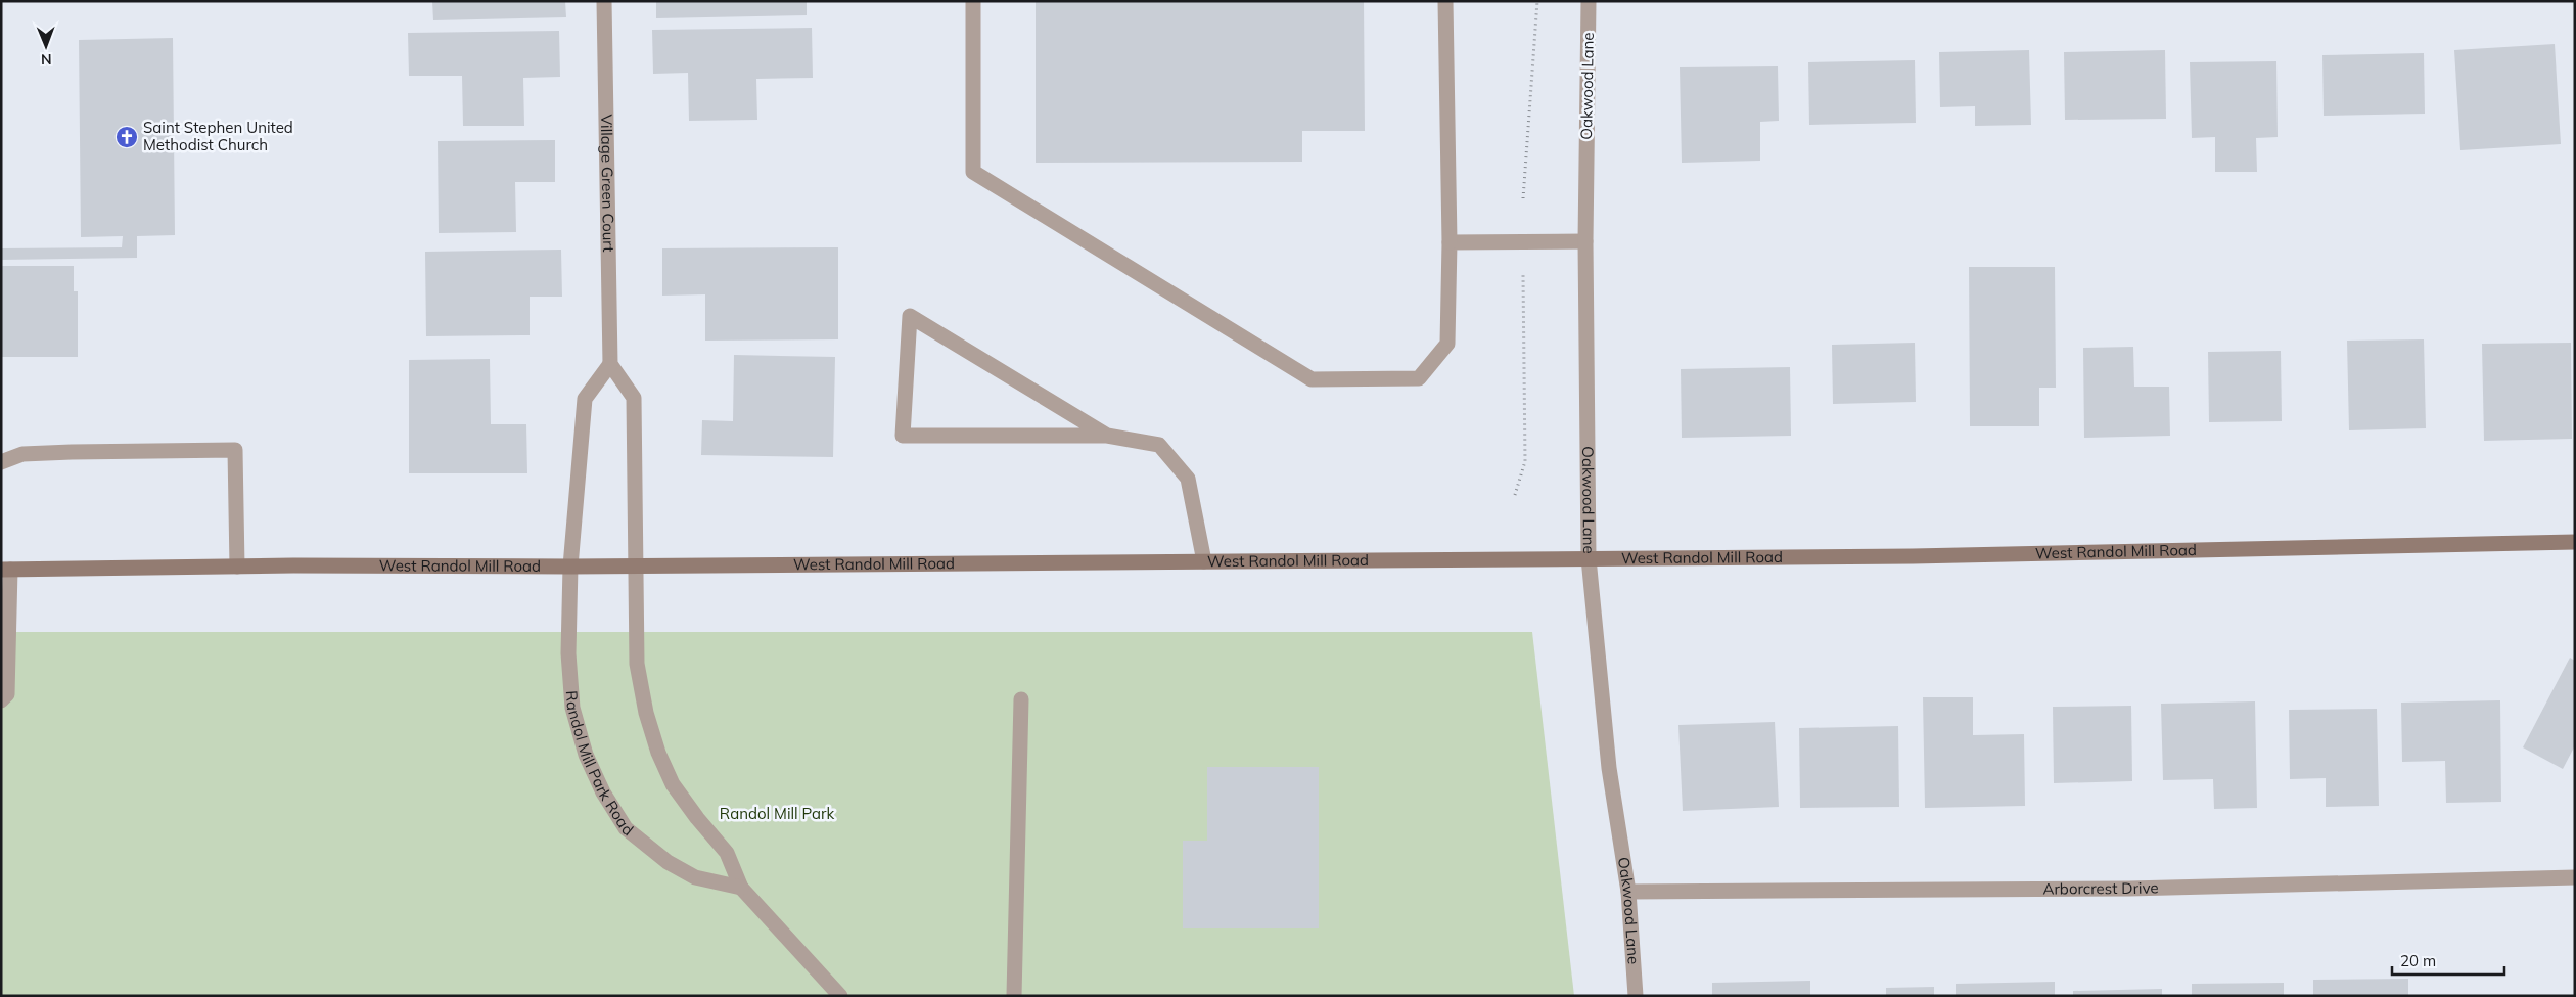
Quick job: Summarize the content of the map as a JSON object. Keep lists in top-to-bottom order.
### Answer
{
  "streets": {
    "main road": ["West Randol Mill Road"],
    "street": [
      "Oakwood Lane",
      "Village Green Court",
      "Randol Mill Park Road",
      "Arborcrest Drive"
    ]
  },
  "crossings": [
    ["Oakwood Lane", "West Randol Mill Road"],
    ["Oakwood Lane", "Arborcrest Drive"],
    ["West Randol Mill Road", "Randol Mill Park Road"]
  ],
  "parks": ["Randol Mill Park"],
  "places": {
    "church": ["Saint Stephen United Methodist Church"]
  },
  "scale_bar": "20 m",
  "north": "bottom"
}
